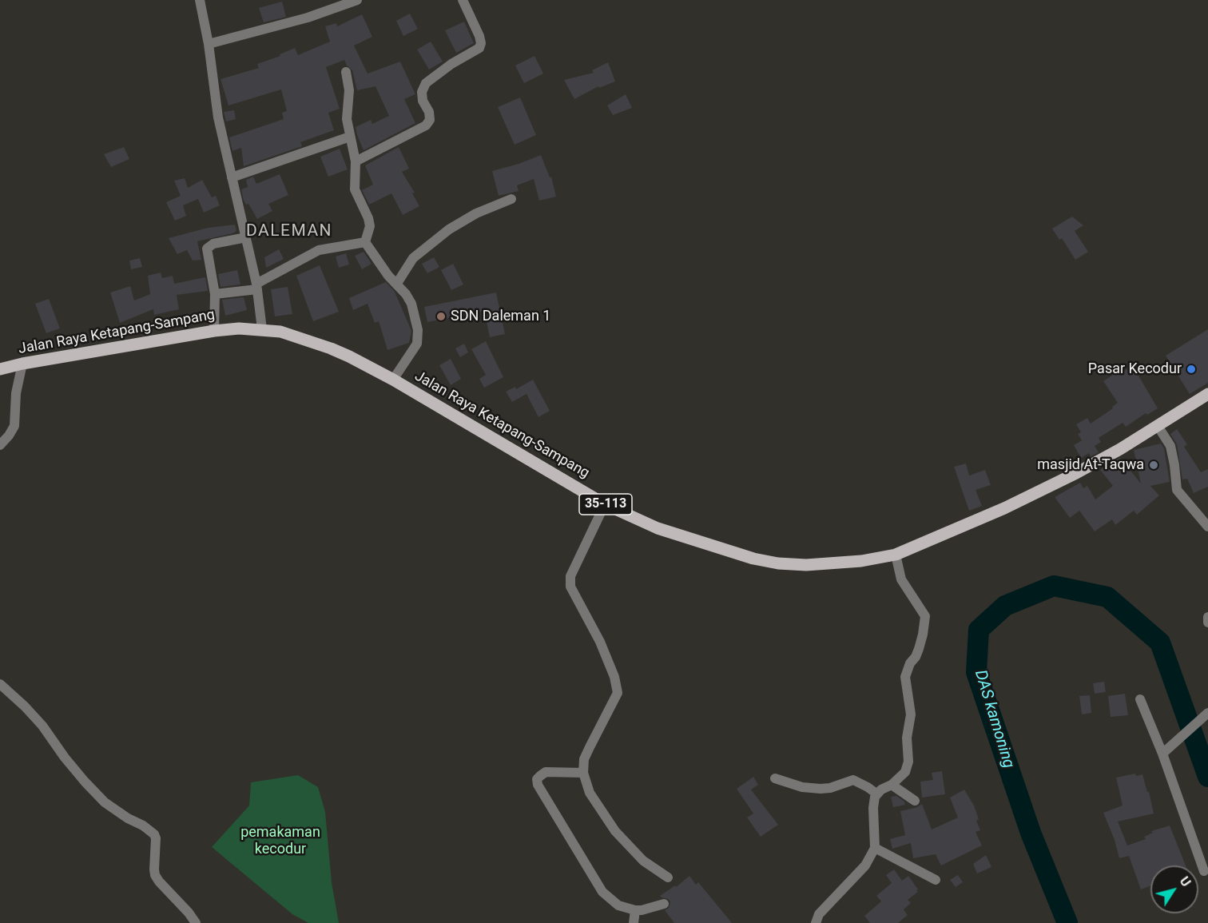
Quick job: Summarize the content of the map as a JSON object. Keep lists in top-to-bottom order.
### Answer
{
  "streets": {
    "main road": ["Jalan Raya Ketapang-Sampang", "35-113"]
  },
  "districts": ["DALEMAN"],
  "water": ["DAS kamoning"],
  "parks": ["pemakaman kecodur"],
  "places": ["SDN Daleman 1", "Pasar Kecodur", "masjid At-Taqwa"],
  "north": "top right"
}
